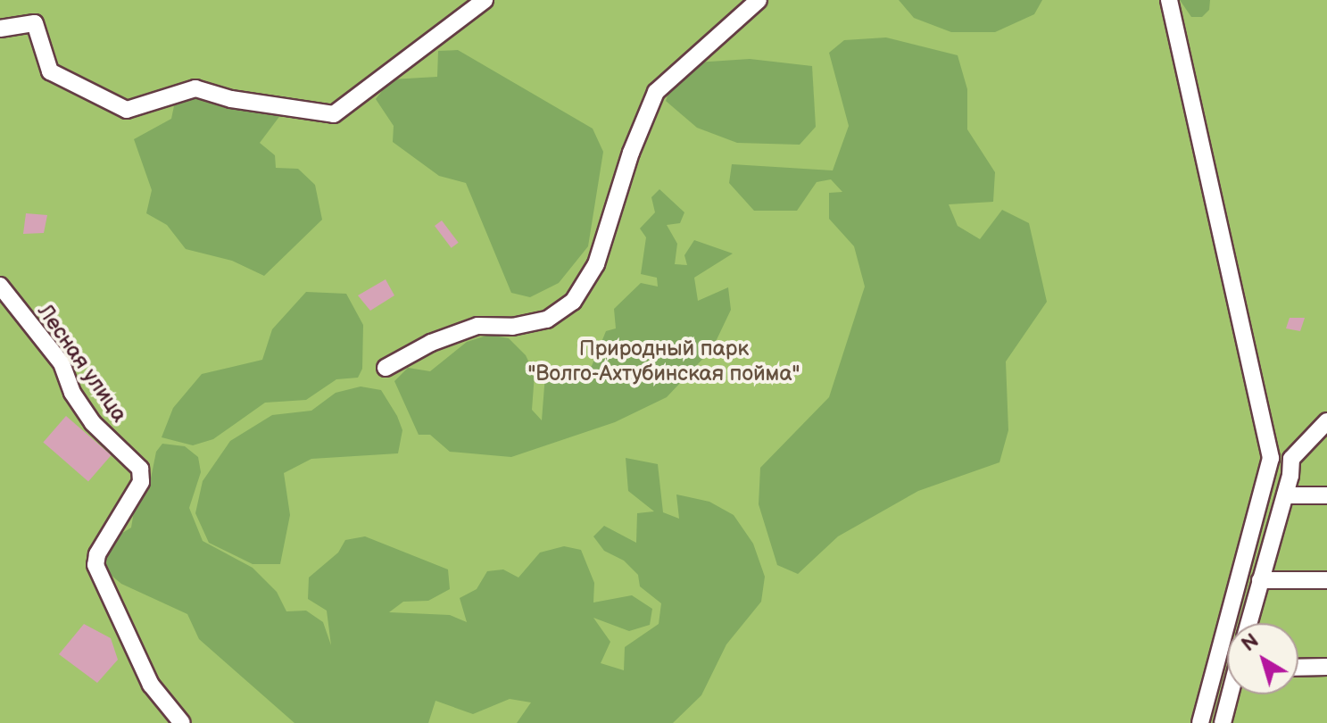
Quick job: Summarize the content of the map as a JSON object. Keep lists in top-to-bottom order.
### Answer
{
  "streets": {
    "street": ["Лесная улица"]
  },
  "parks": ["Природный парк \"Волго-Ахтубинская пойма\""],
  "north": "top left"
}
